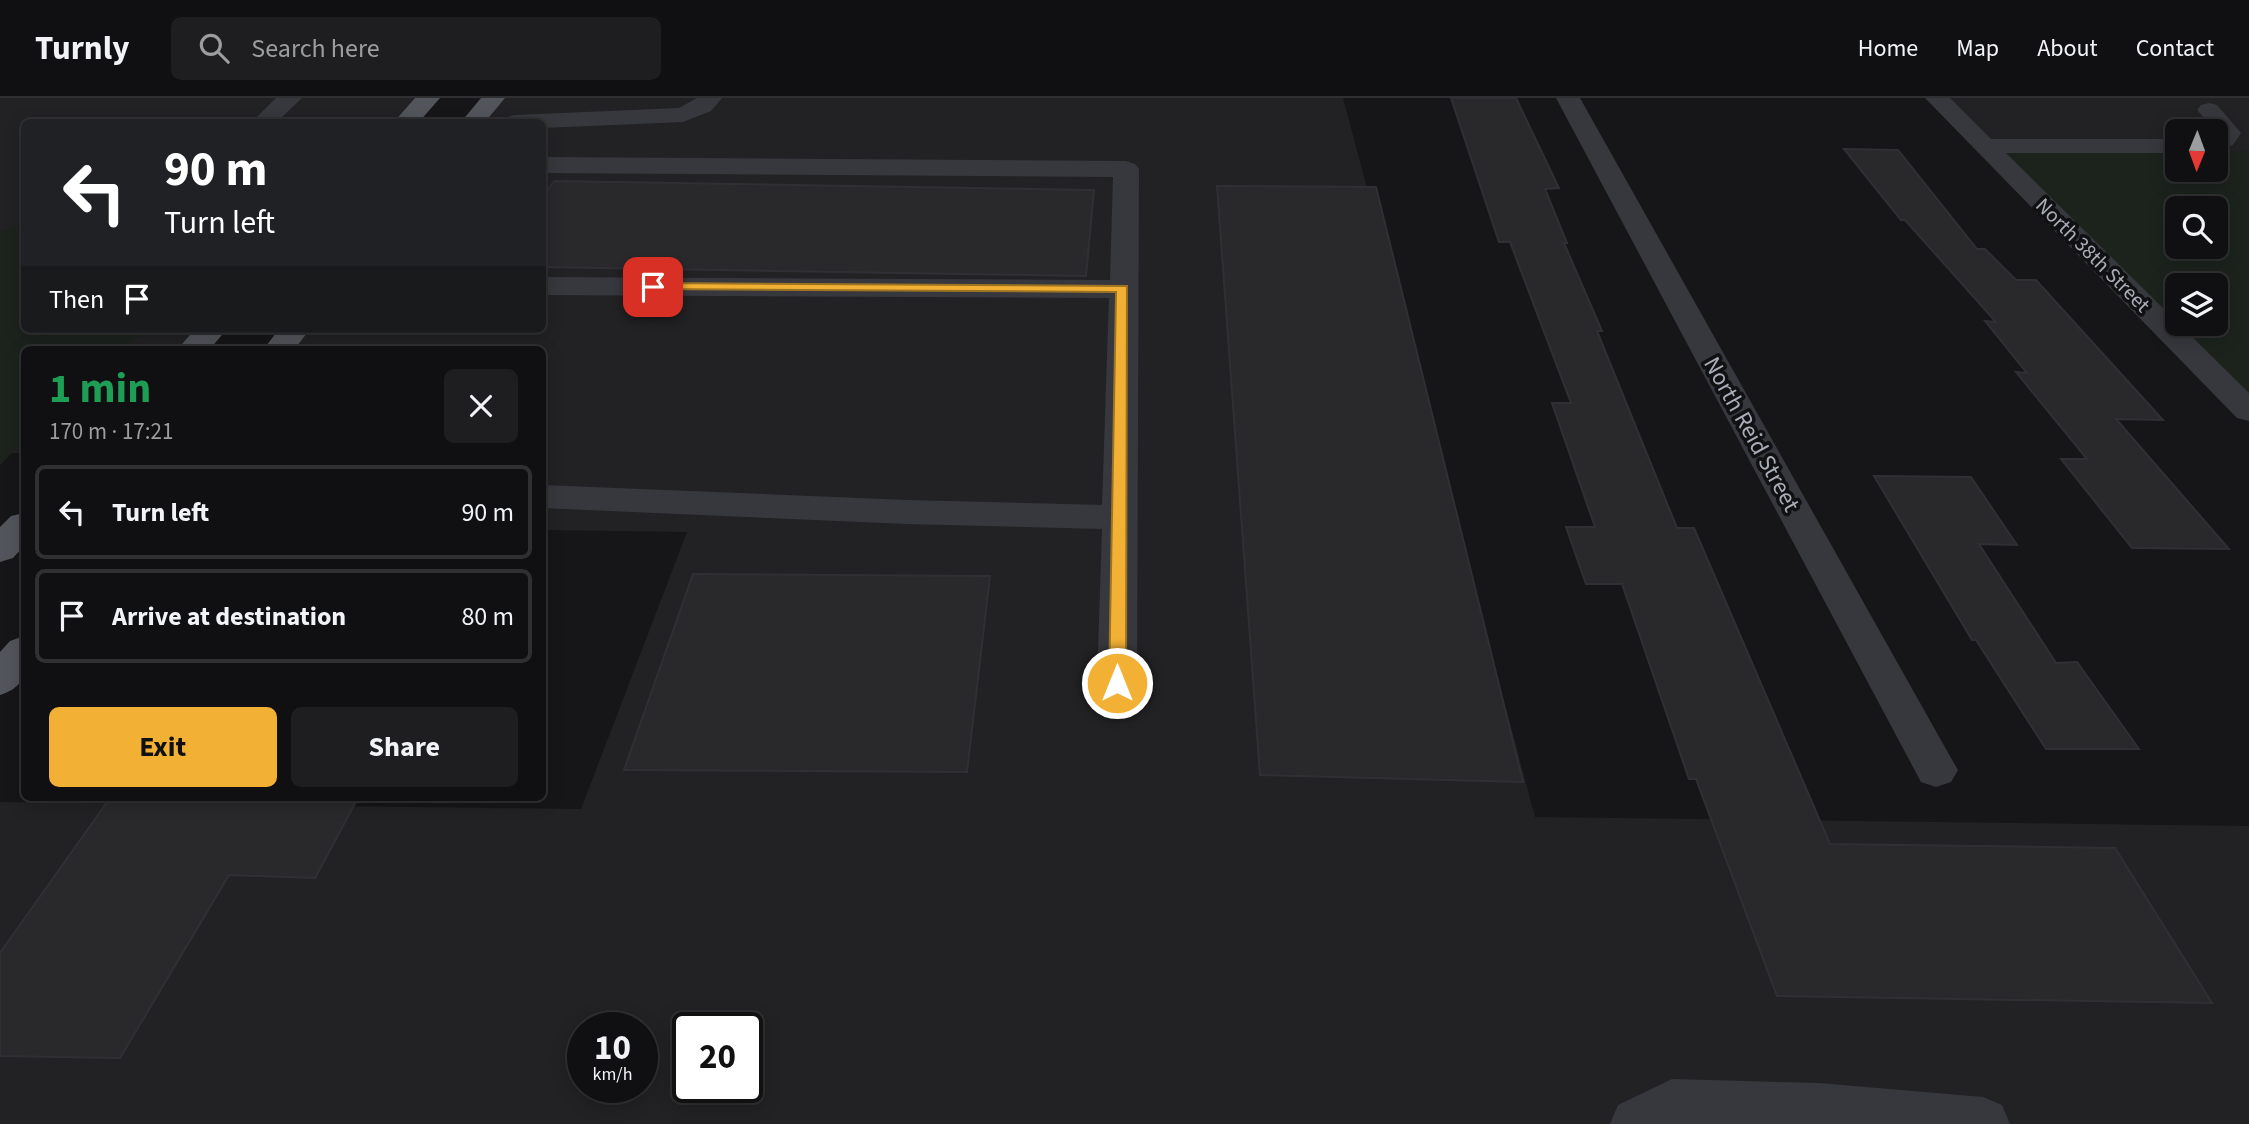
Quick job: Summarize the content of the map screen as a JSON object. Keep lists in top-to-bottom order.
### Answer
{
  "streets": {
    "street": ["North 38th Street", "North Reid Street"]
  },
  "north": "bottom",
  "page": {
    "header": "Turnly",
    "search": "Search here",
    "nav": [
      "Home",
      "Map",
      "About",
      "Contact"
    ],
    "turn": ["90 m", "Turn left"],
    "then": "Then",
    "heading": ["1 min", "170 m · 17:21"],
    "list": [
      {
        "name": "Turn left",
        "value": "90 m"
      },
      {
        "name": "Arrive at destination",
        "value": "80 m"
      }
    ],
    "buttons": ["Exit", "Share"],
    "speed": "10 km/h",
    "limit": "20"
  }
}
